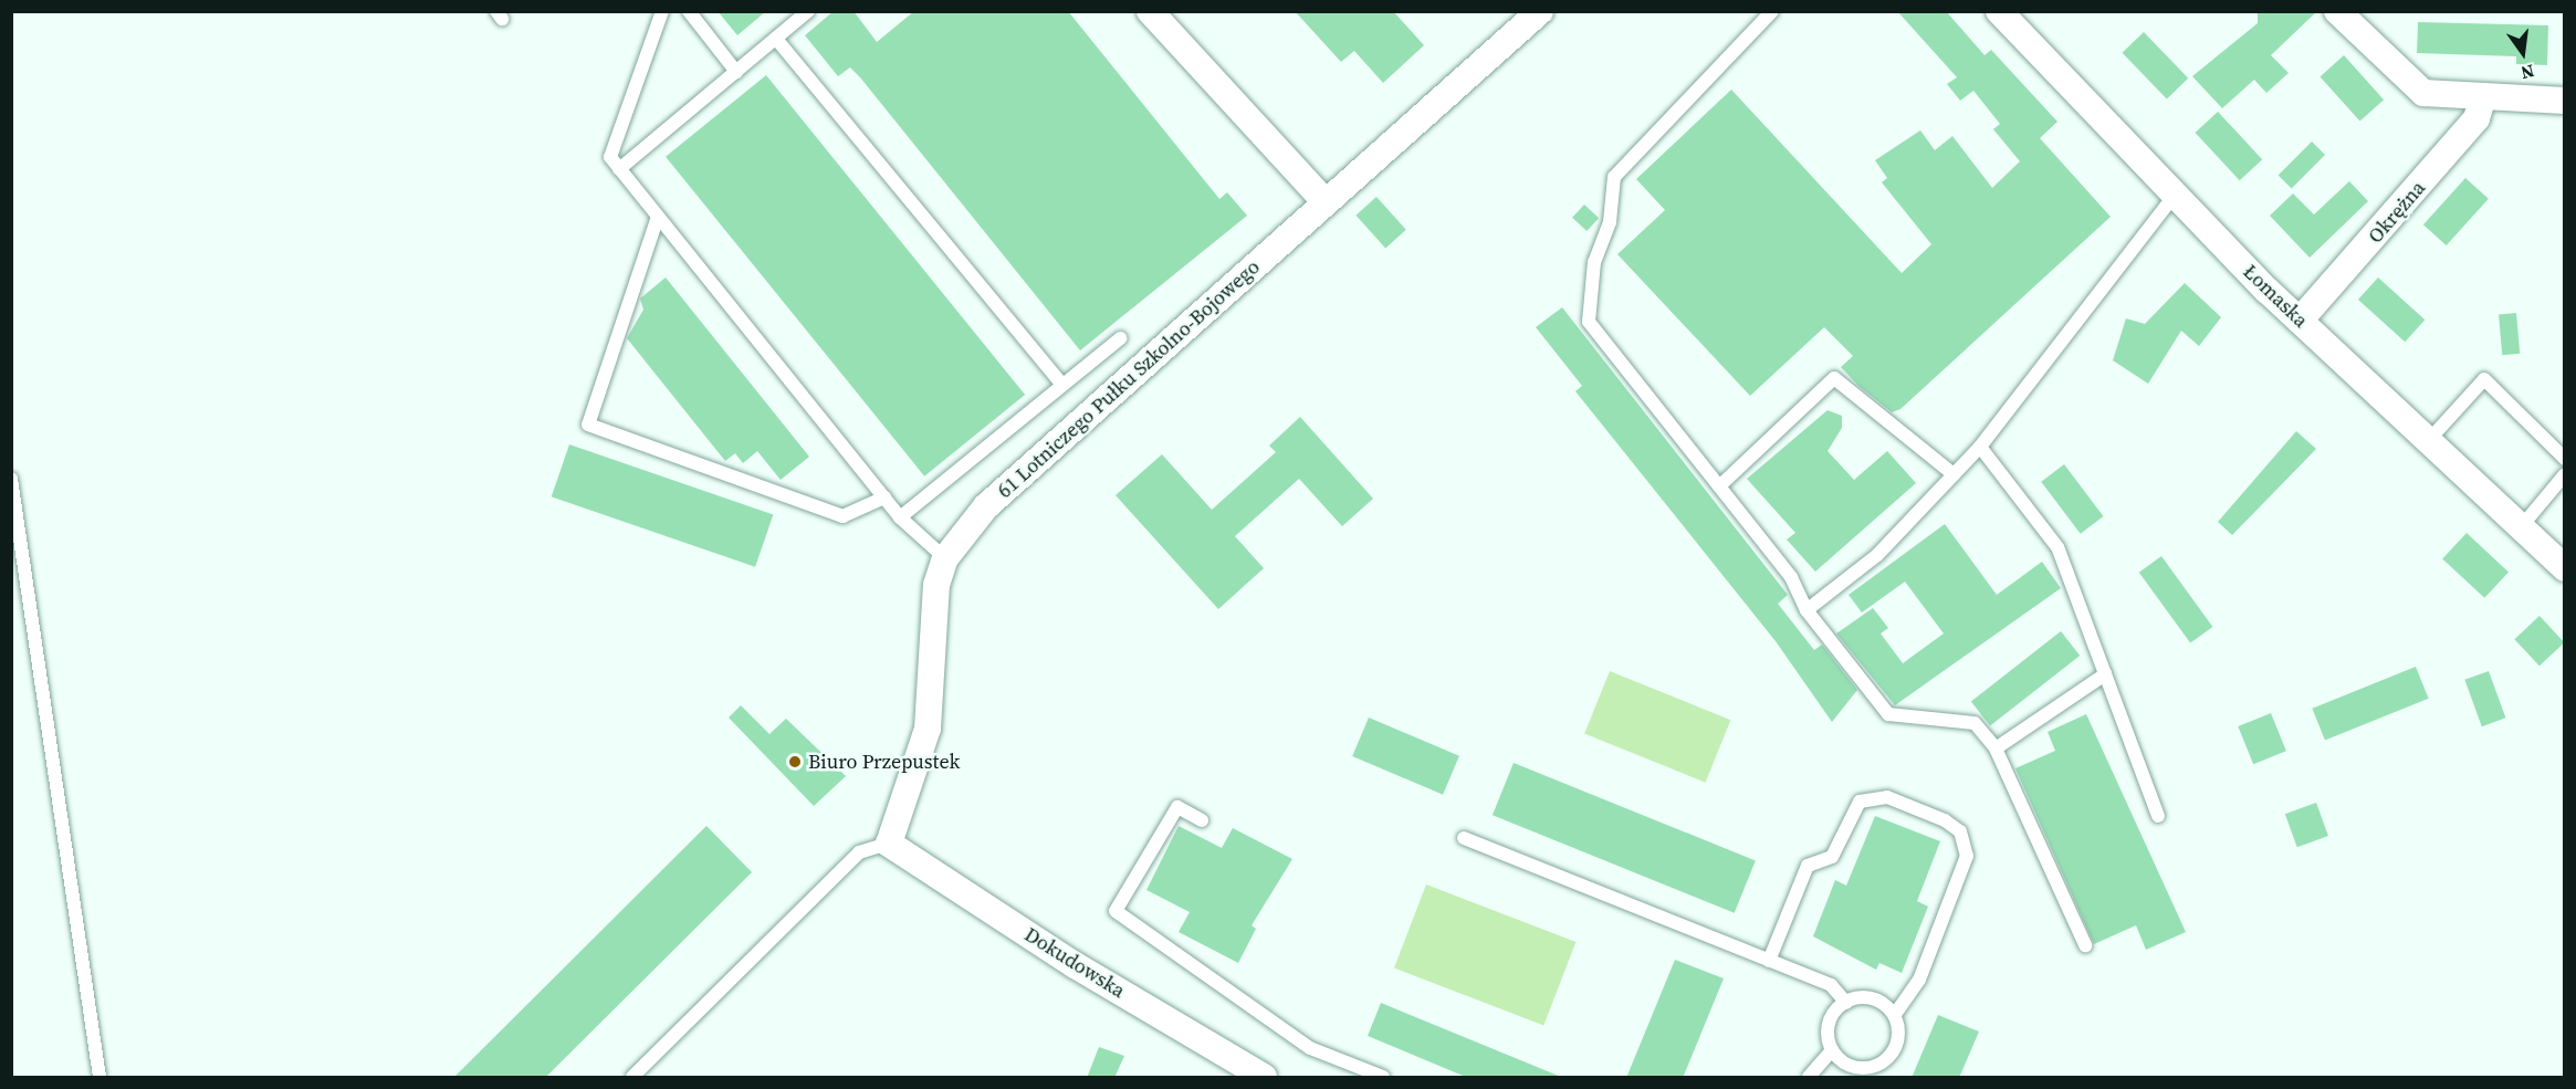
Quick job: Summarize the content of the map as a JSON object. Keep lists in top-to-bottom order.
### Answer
{
  "streets": {
    "street": [
      "Okrężna",
      "Łomaska",
      "61 Lotniczego Pułku Szkolno-Bojowego",
      "Dokudowska"
    ]
  },
  "crossings": [
    ["Okrężna", "Łomaska"],
    ["61 Lotniczego Pułku Szkolno-Bojowego", "Dokudowska"]
  ],
  "places": ["Biuro Przepustek"],
  "north": "bottom"
}
